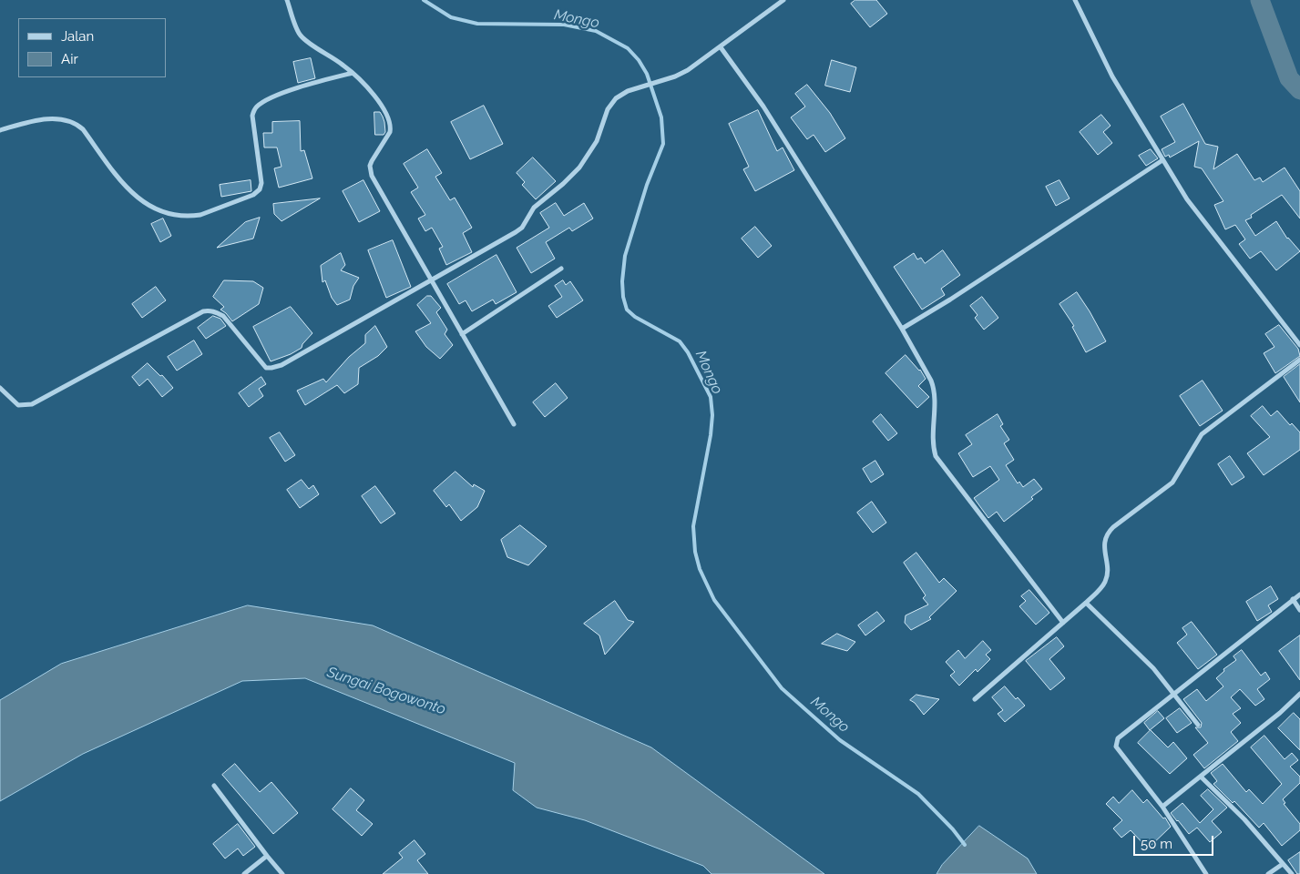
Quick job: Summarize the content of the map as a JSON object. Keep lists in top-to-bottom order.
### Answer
{
  "water": ["Mongo", "Sungai Bogowonto"],
  "legend": ["Jalan", "Air"],
  "scale_bar": "50 m"
}
